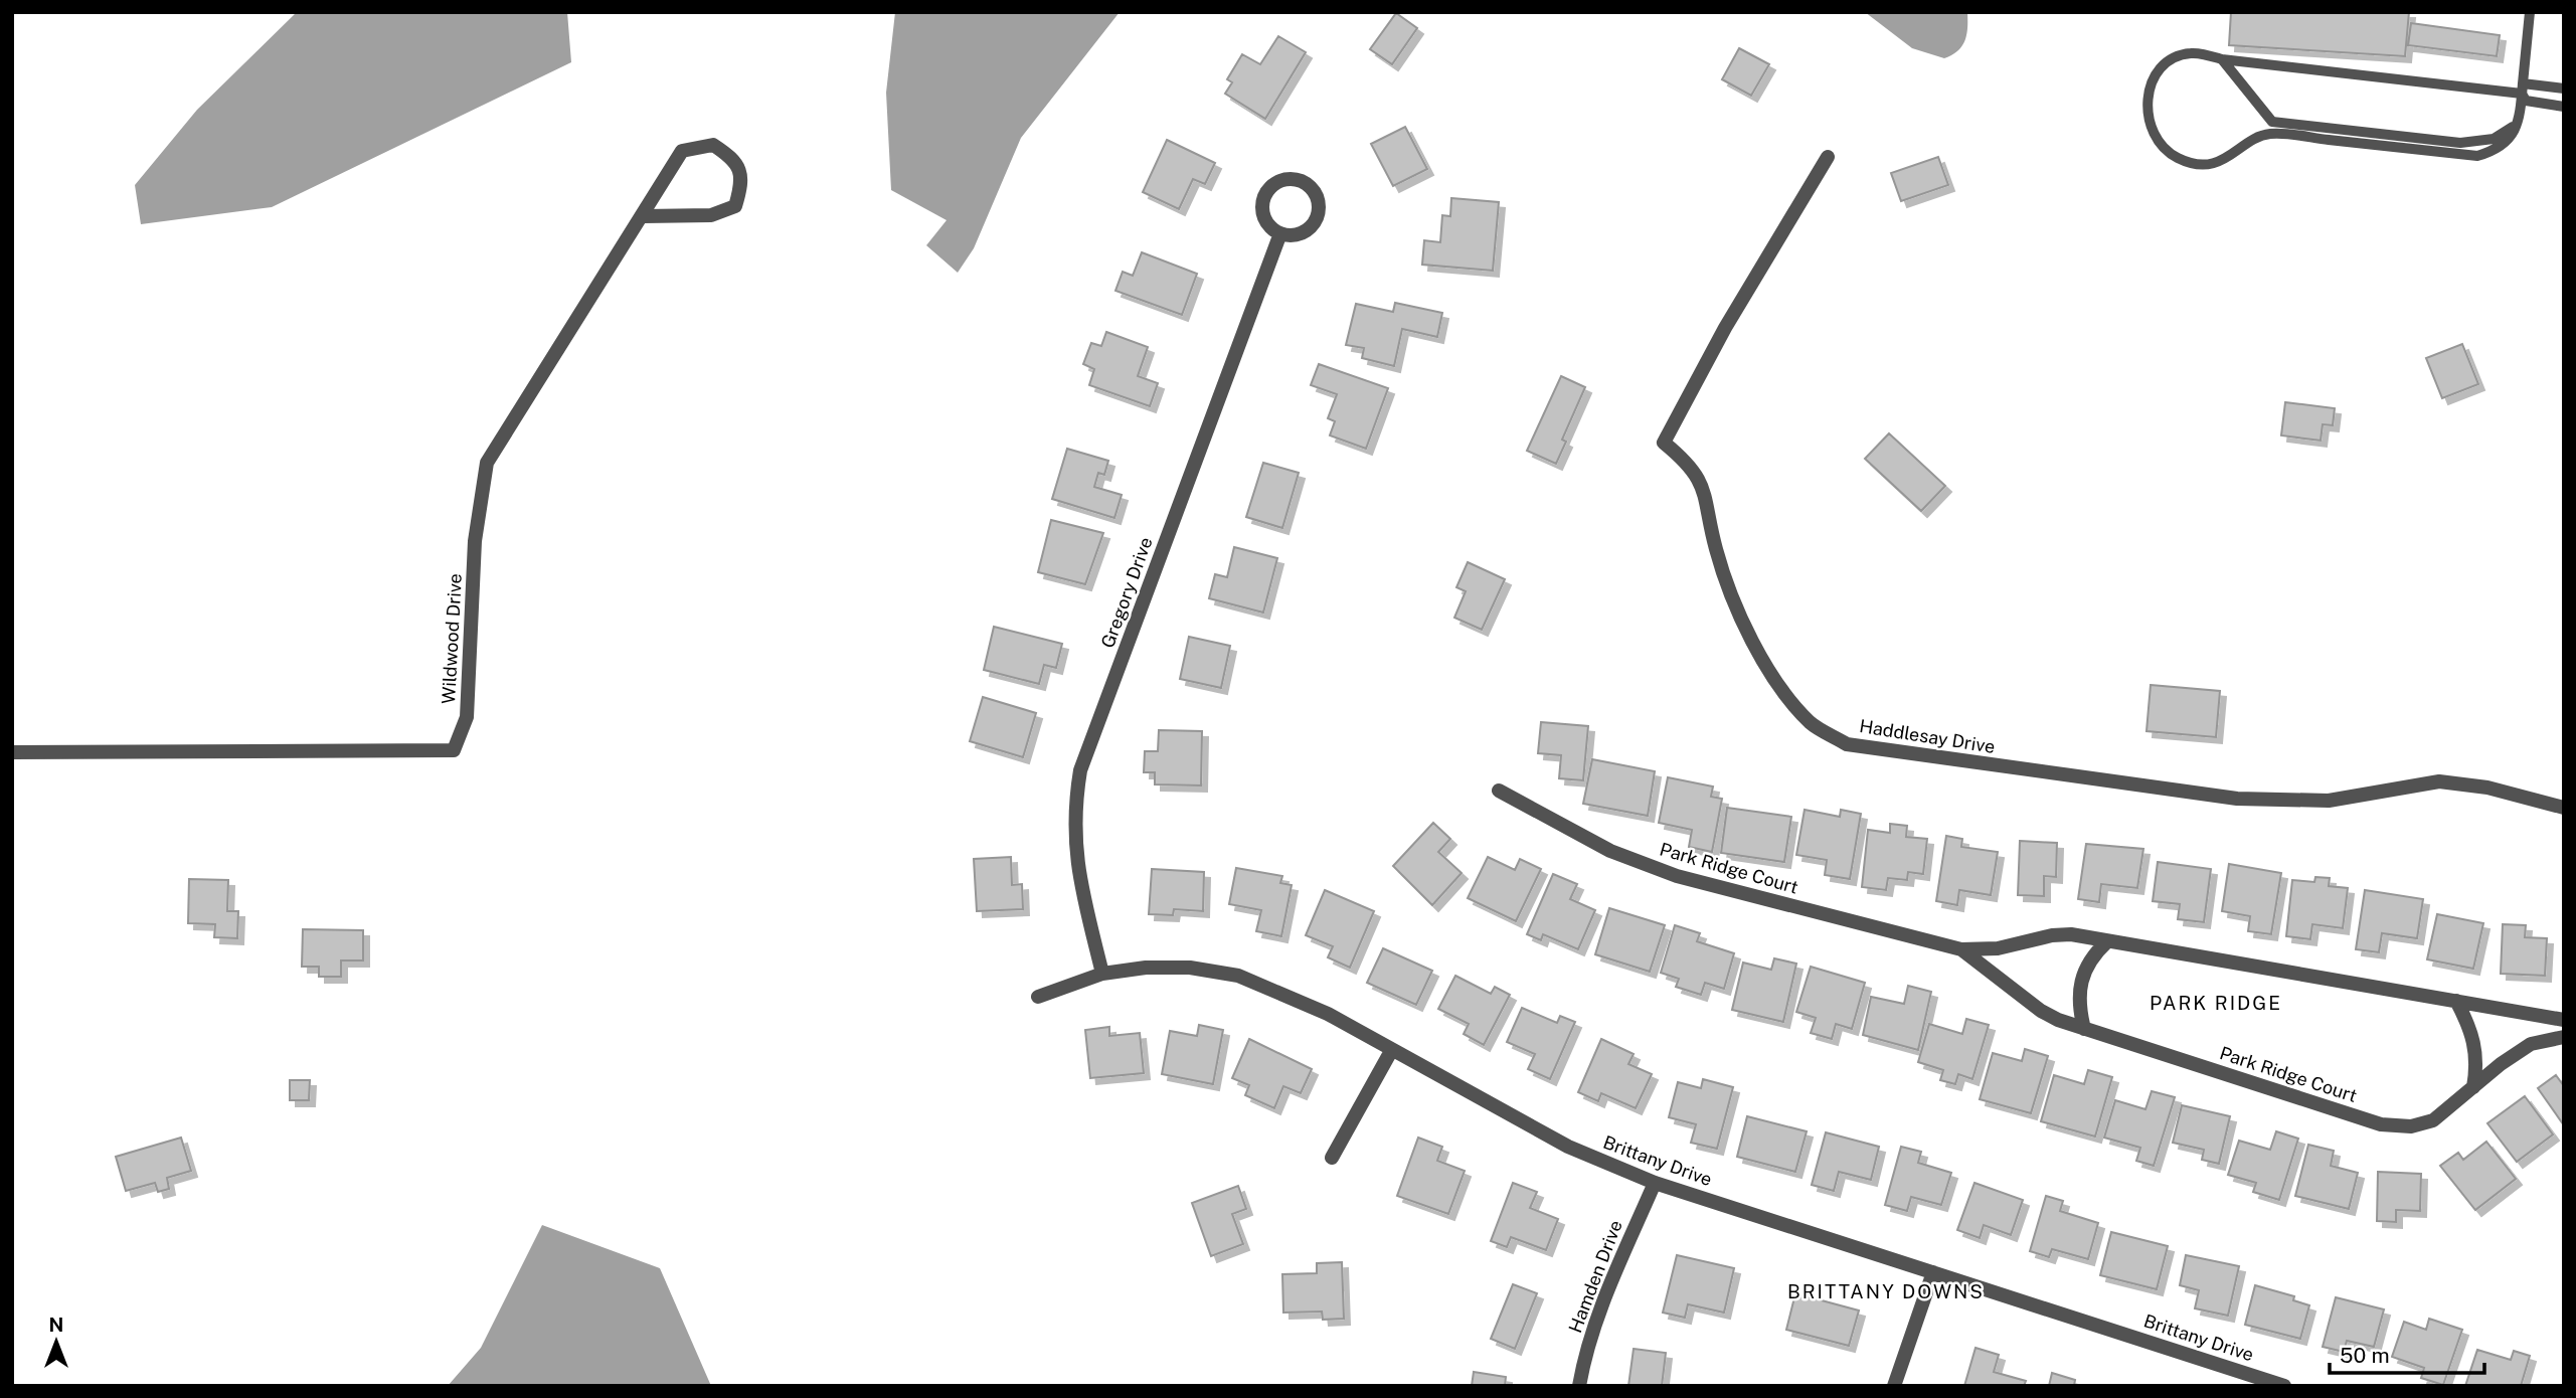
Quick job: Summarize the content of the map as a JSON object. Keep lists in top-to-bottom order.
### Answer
{
  "streets": {
    "street": [
      "Gregory Drive",
      "Wildwood Drive",
      "Haddlesay Drive",
      "Park Ridge Court",
      "Brittany Drive",
      "Hamden Drive"
    ]
  },
  "crossings": [
    ["Gregory Drive", "Brittany Drive"],
    ["Brittany Drive", "Hamden Drive"]
  ],
  "districts": ["PARK RIDGE", "BRITTANY DOWNS"],
  "scale_bar": "50 m",
  "north": "top"
}
